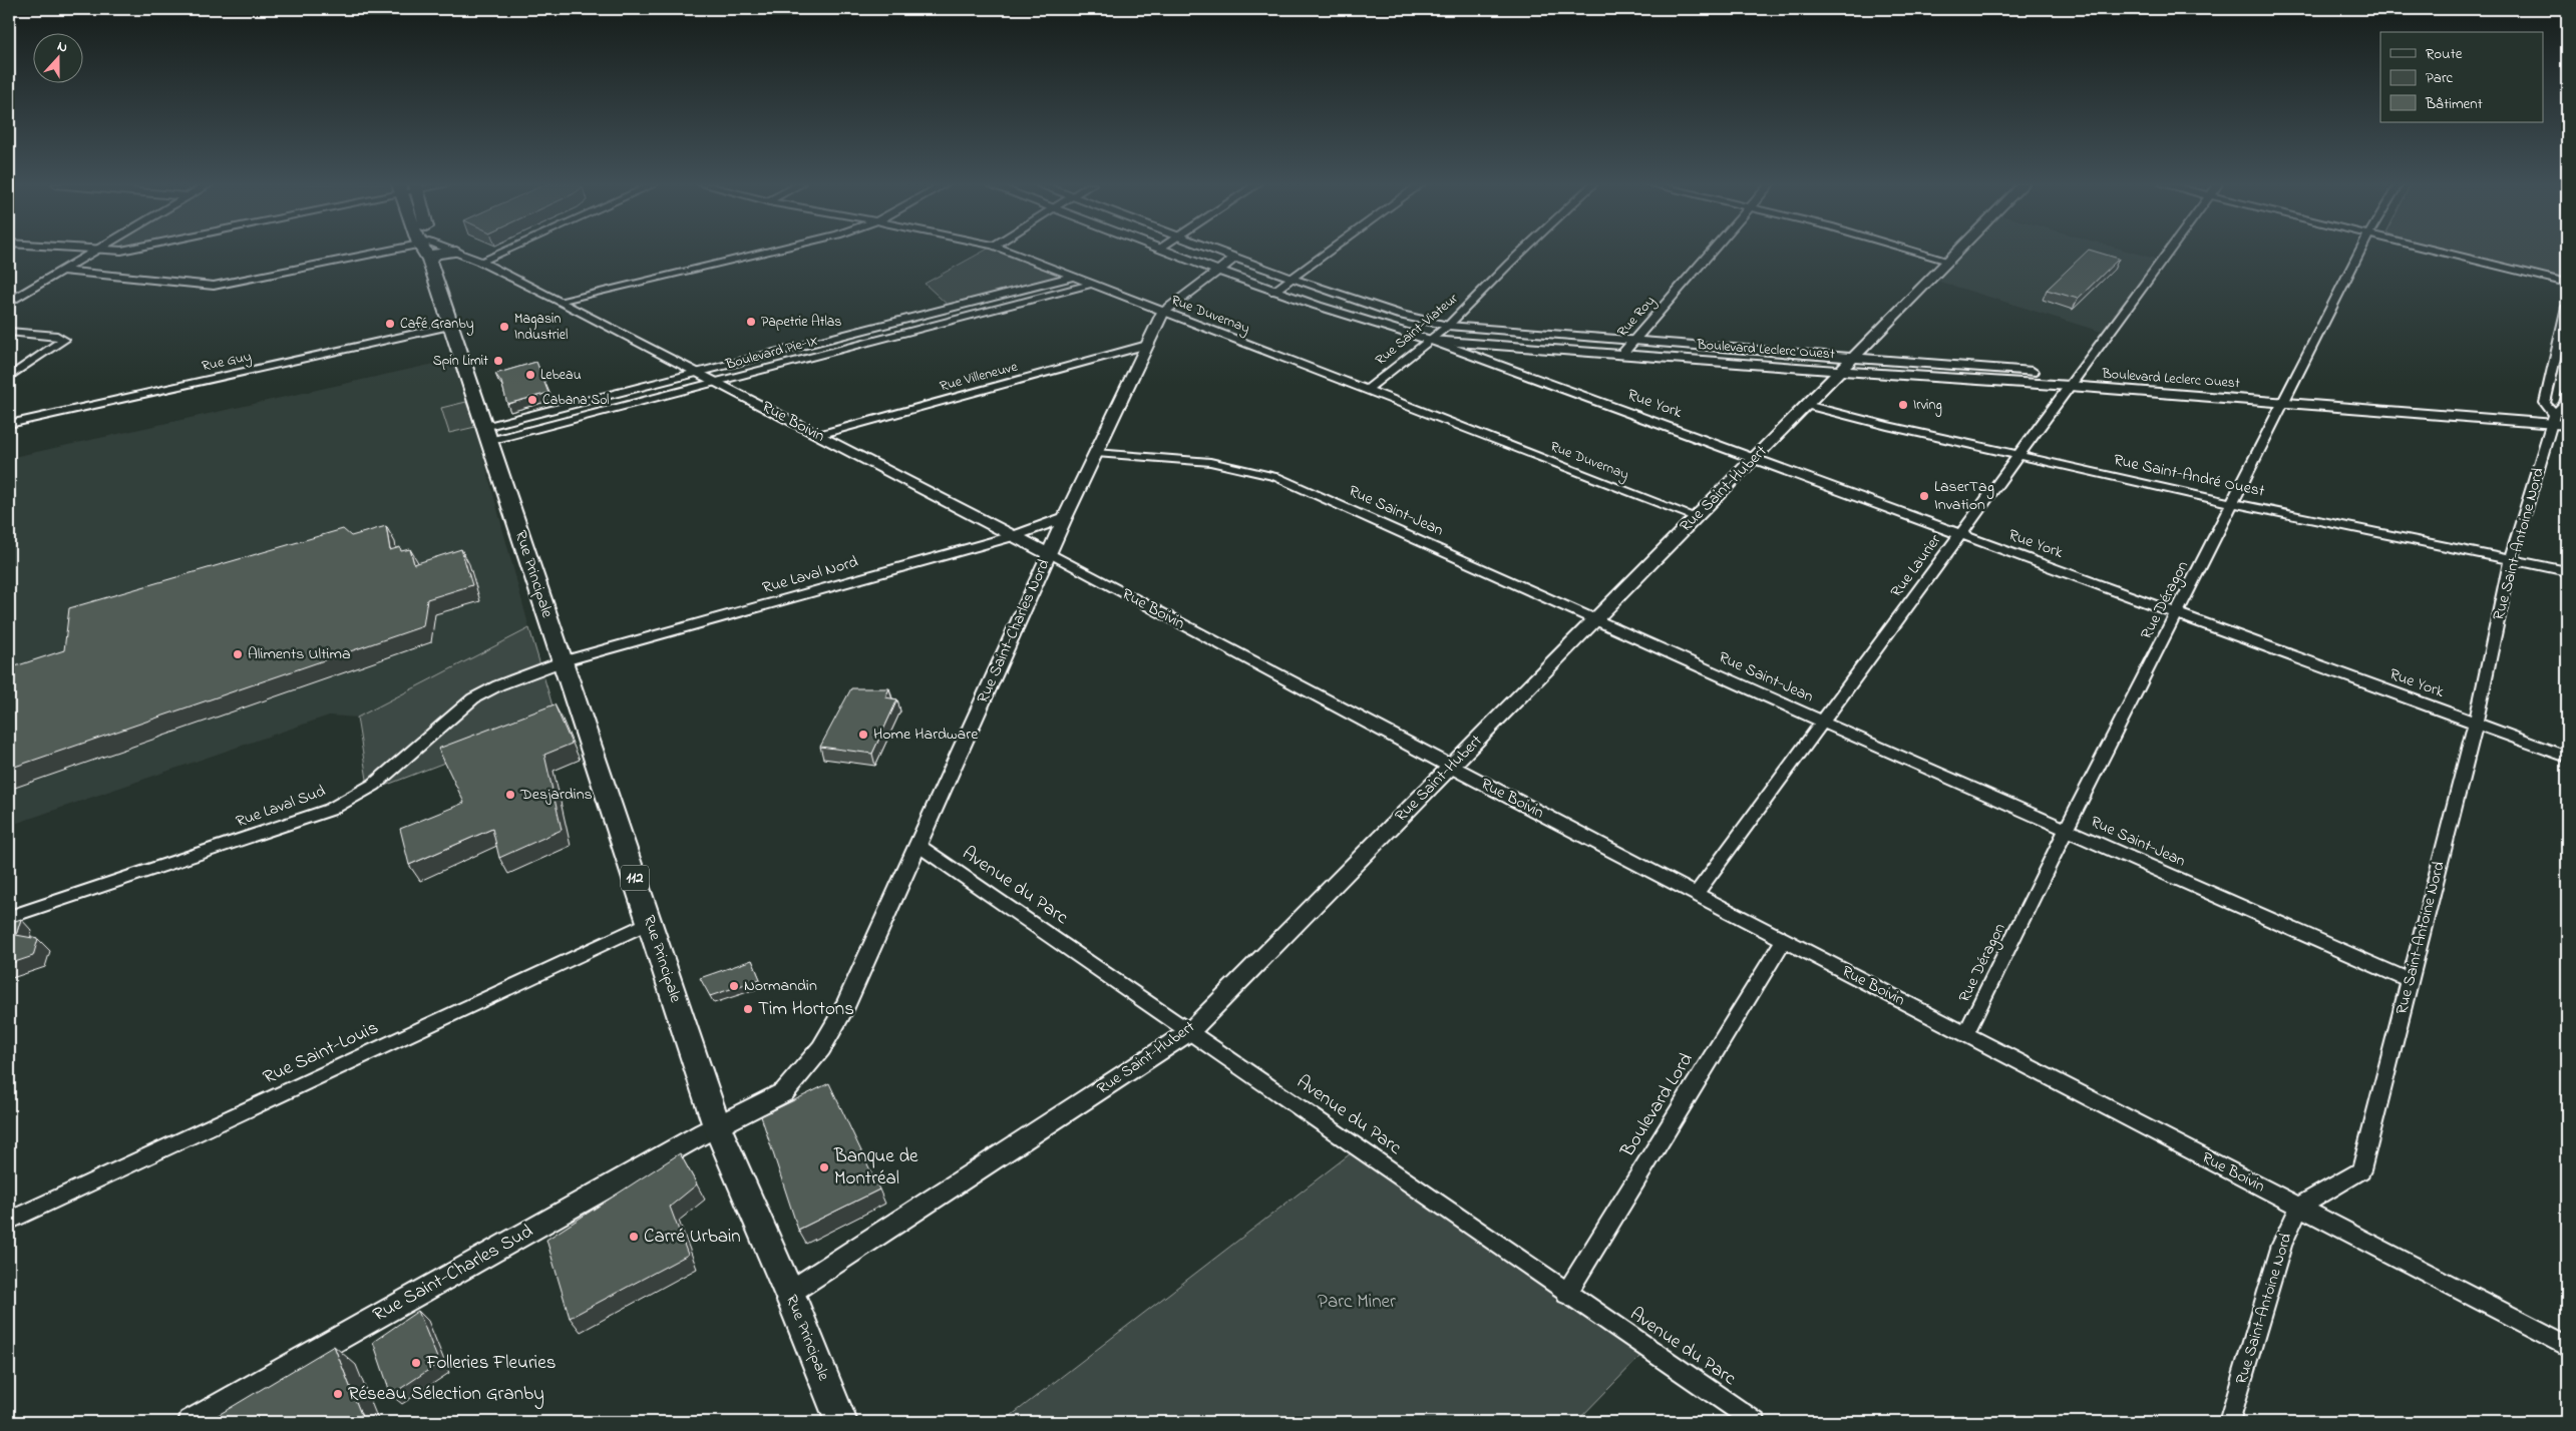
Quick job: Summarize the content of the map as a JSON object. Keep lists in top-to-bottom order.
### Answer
{
  "streets": {
    "main road": ["Rue Principale", "112"],
    "street": [
      "Rue Duvernay",
      "Rue Roy",
      "Rue Saint-Viateur",
      "Boulevard Leclerc Ouest",
      "Boulevard Pie-IX",
      "Rue Guy",
      "Rue Villeneuve",
      "Rue York",
      "Rue Boivin",
      "Rue Saint-André Ouest",
      "Rue Saint-Hubert",
      "Rue Saint-Jean",
      "Rue Saint-Antoine Nord",
      "Rue Laurier",
      "Rue Laval Nord",
      "Rue Déragon",
      "Rue Saint-Charles Nord",
      "Rue Laval Sud",
      "Avenue du Parc",
      "Rue Saint-Louis",
      "Boulevard Lord",
      "Rue Saint-Charles Sud"
    ]
  },
  "crossings": [
    ["Rue Duvernay", "Rue Saint-Viateur"],
    ["Rue Duvernay", "Boulevard Pie-IX"],
    ["Rue Duvernay", "Rue Saint-Hubert"],
    ["Rue Duvernay", "Rue Saint-Charles Nord"],
    ["Rue Roy", "Boulevard Leclerc Ouest"],
    ["Rue Saint-Viateur", "Boulevard Leclerc Ouest"],
    ["Rue Saint-Viateur", "Rue York"],
    ["Boulevard Leclerc Ouest", "Rue York"],
    ["Boulevard Leclerc Ouest", "Rue Saint-Hubert"],
    ["Boulevard Leclerc Ouest", "Rue Saint-Antoine Nord"],
    ["Boulevard Leclerc Ouest", "Rue Laurier"],
    ["Boulevard Leclerc Ouest", "Rue Déragon"],
    ["Boulevard Leclerc Ouest", "Rue Saint-Charles Nord"],
    ["Boulevard Pie-IX", "Rue Boivin"],
    ["Boulevard Pie-IX", "Rue Principale"],
    ["Rue Guy", "Rue Principale"],
    ["Rue Villeneuve", "Rue Boivin"],
    ["Rue Villeneuve", "Rue Saint-Charles Nord"],
    ["Rue York", "Rue Saint-Hubert"],
    ["Rue York", "Rue Saint-Antoine Nord"],
    ["Rue York", "Rue Laurier"],
    ["Rue York", "Rue Déragon"],
    ["Rue Boivin", "Rue Saint-Hubert"],
    ["Rue Boivin", "Rue Saint-Antoine Nord"],
    ["Rue Boivin", "Rue Laurier"],
    ["Rue Boivin", "Rue Laval Nord"],
    ["Rue Boivin", "Rue Déragon"],
    ["Rue Boivin", "Rue Saint-Charles Nord"],
    ["Rue Boivin", "Boulevard Lord"],
    ["Rue Saint-André Ouest", "Rue Saint-Hubert"],
    ["Rue Saint-André Ouest", "Rue Saint-Antoine Nord"],
    ["Rue Saint-André Ouest", "Rue Laurier"],
    ["Rue Saint-André Ouest", "Rue Déragon"],
    ["Rue Saint-Hubert", "Rue Saint-Jean"],
    ["Rue Saint-Hubert", "Rue Principale"],
    ["Rue Saint-Hubert", "Avenue du Parc"],
    ["Rue Saint-Jean", "Rue Saint-Antoine Nord"],
    ["Rue Saint-Jean", "Rue Laurier"],
    ["Rue Saint-Jean", "Rue Déragon"],
    ["Rue Saint-Jean", "Rue Saint-Charles Nord"],
    ["Rue Principale", "Rue Laval Nord"],
    ["Rue Principale", "Rue Saint-Charles Nord"],
    ["Rue Principale", "Rue Laval Sud"],
    ["Rue Principale", "Rue Saint-Louis"],
    ["Rue Principale", "Rue Saint-Charles Sud"],
    ["Rue Laval Nord", "Rue Saint-Charles Nord"],
    ["Rue Laval Nord", "Rue Laval Sud"],
    ["Rue Saint-Charles Nord", "Avenue du Parc"],
    ["Rue Saint-Charles Nord", "Rue Saint-Charles Sud"],
    ["Avenue du Parc", "Boulevard Lord"]
  ],
  "parks": ["Parc Miner"],
  "places": [
    "Papetrie Atlas",
    "Café Granby",
    "Magasin Industriel",
    "Spin Limit",
    "Lebeau",
    "Cabana Sol",
    "Irving",
    "LaserTag Invation",
    "Aliments Ultima",
    "Home Hardware",
    "Desjardins",
    "Normandin",
    "Tim Hortons",
    "Banque de Montréal",
    "Carré Urbain",
    "Folleries Fleuries",
    "Réseau Sélection Granby"
  ],
  "legend": ["Route", "Parc", "Bâtiment"],
  "north": "top"
}
